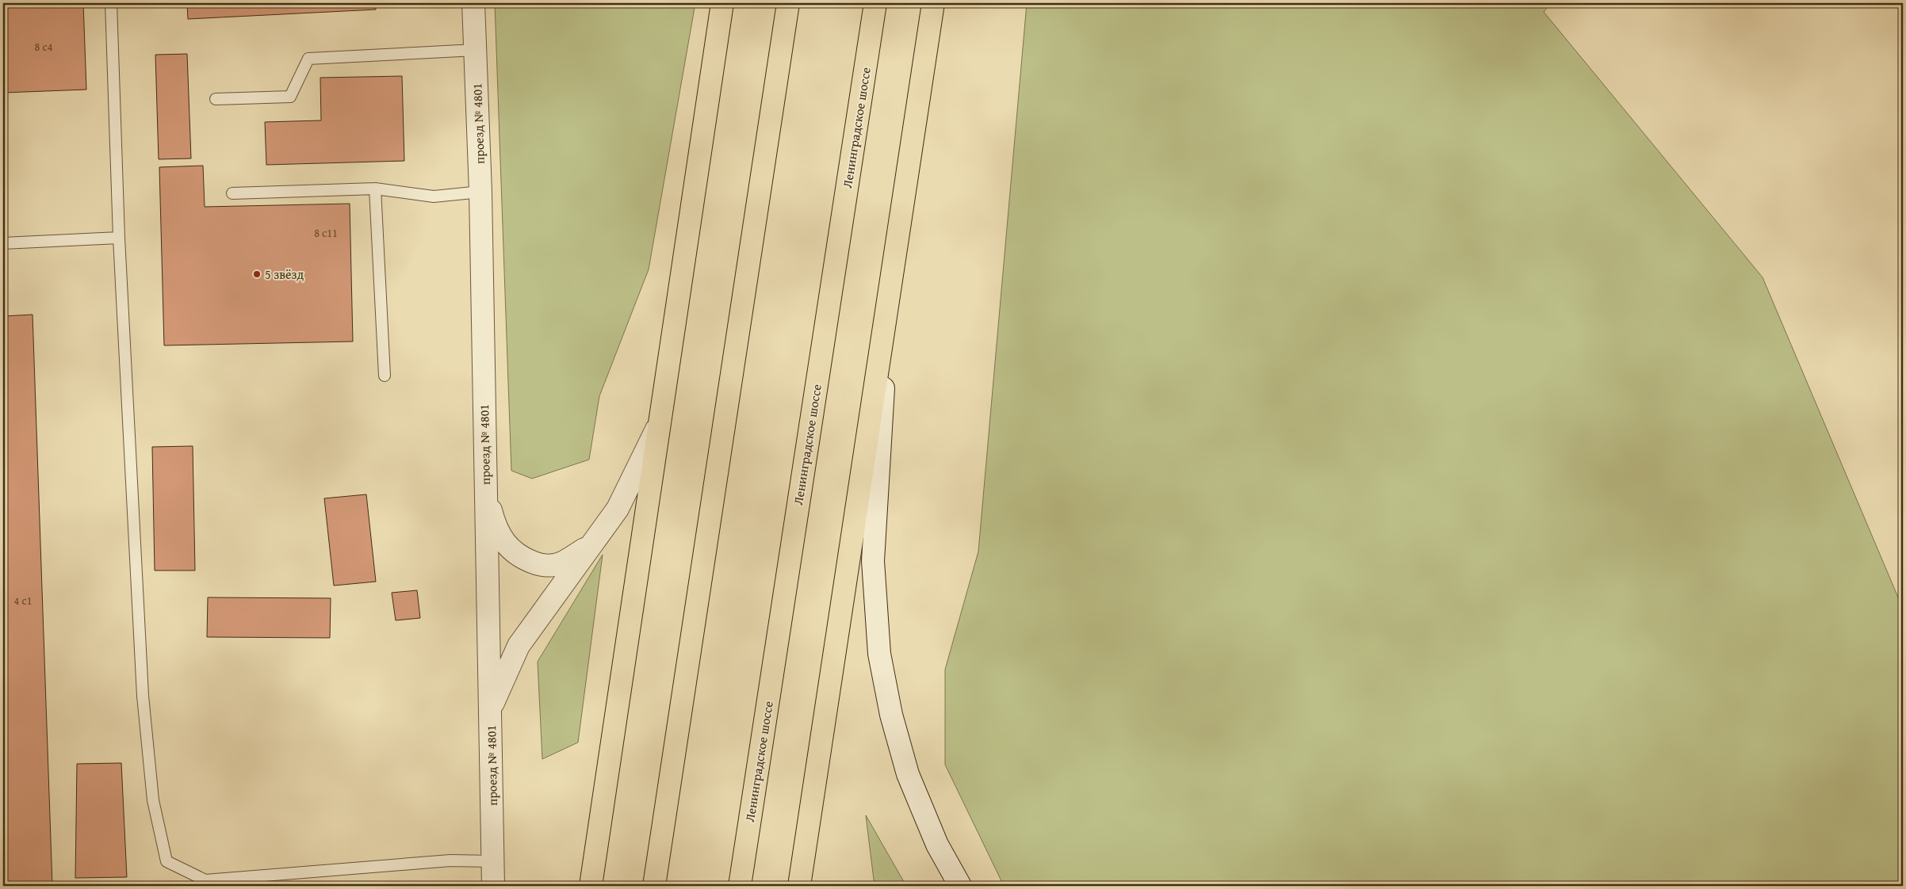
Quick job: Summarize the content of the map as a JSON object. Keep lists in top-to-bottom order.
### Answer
{
  "streets": {
    "main road": ["Ленинградское шоссе"],
    "street": ["проезд № 4801"]
  },
  "places": ["5 звёзд"],
  "house_numbers": ["8 с4", "8 с11", "4 с1"]
}
